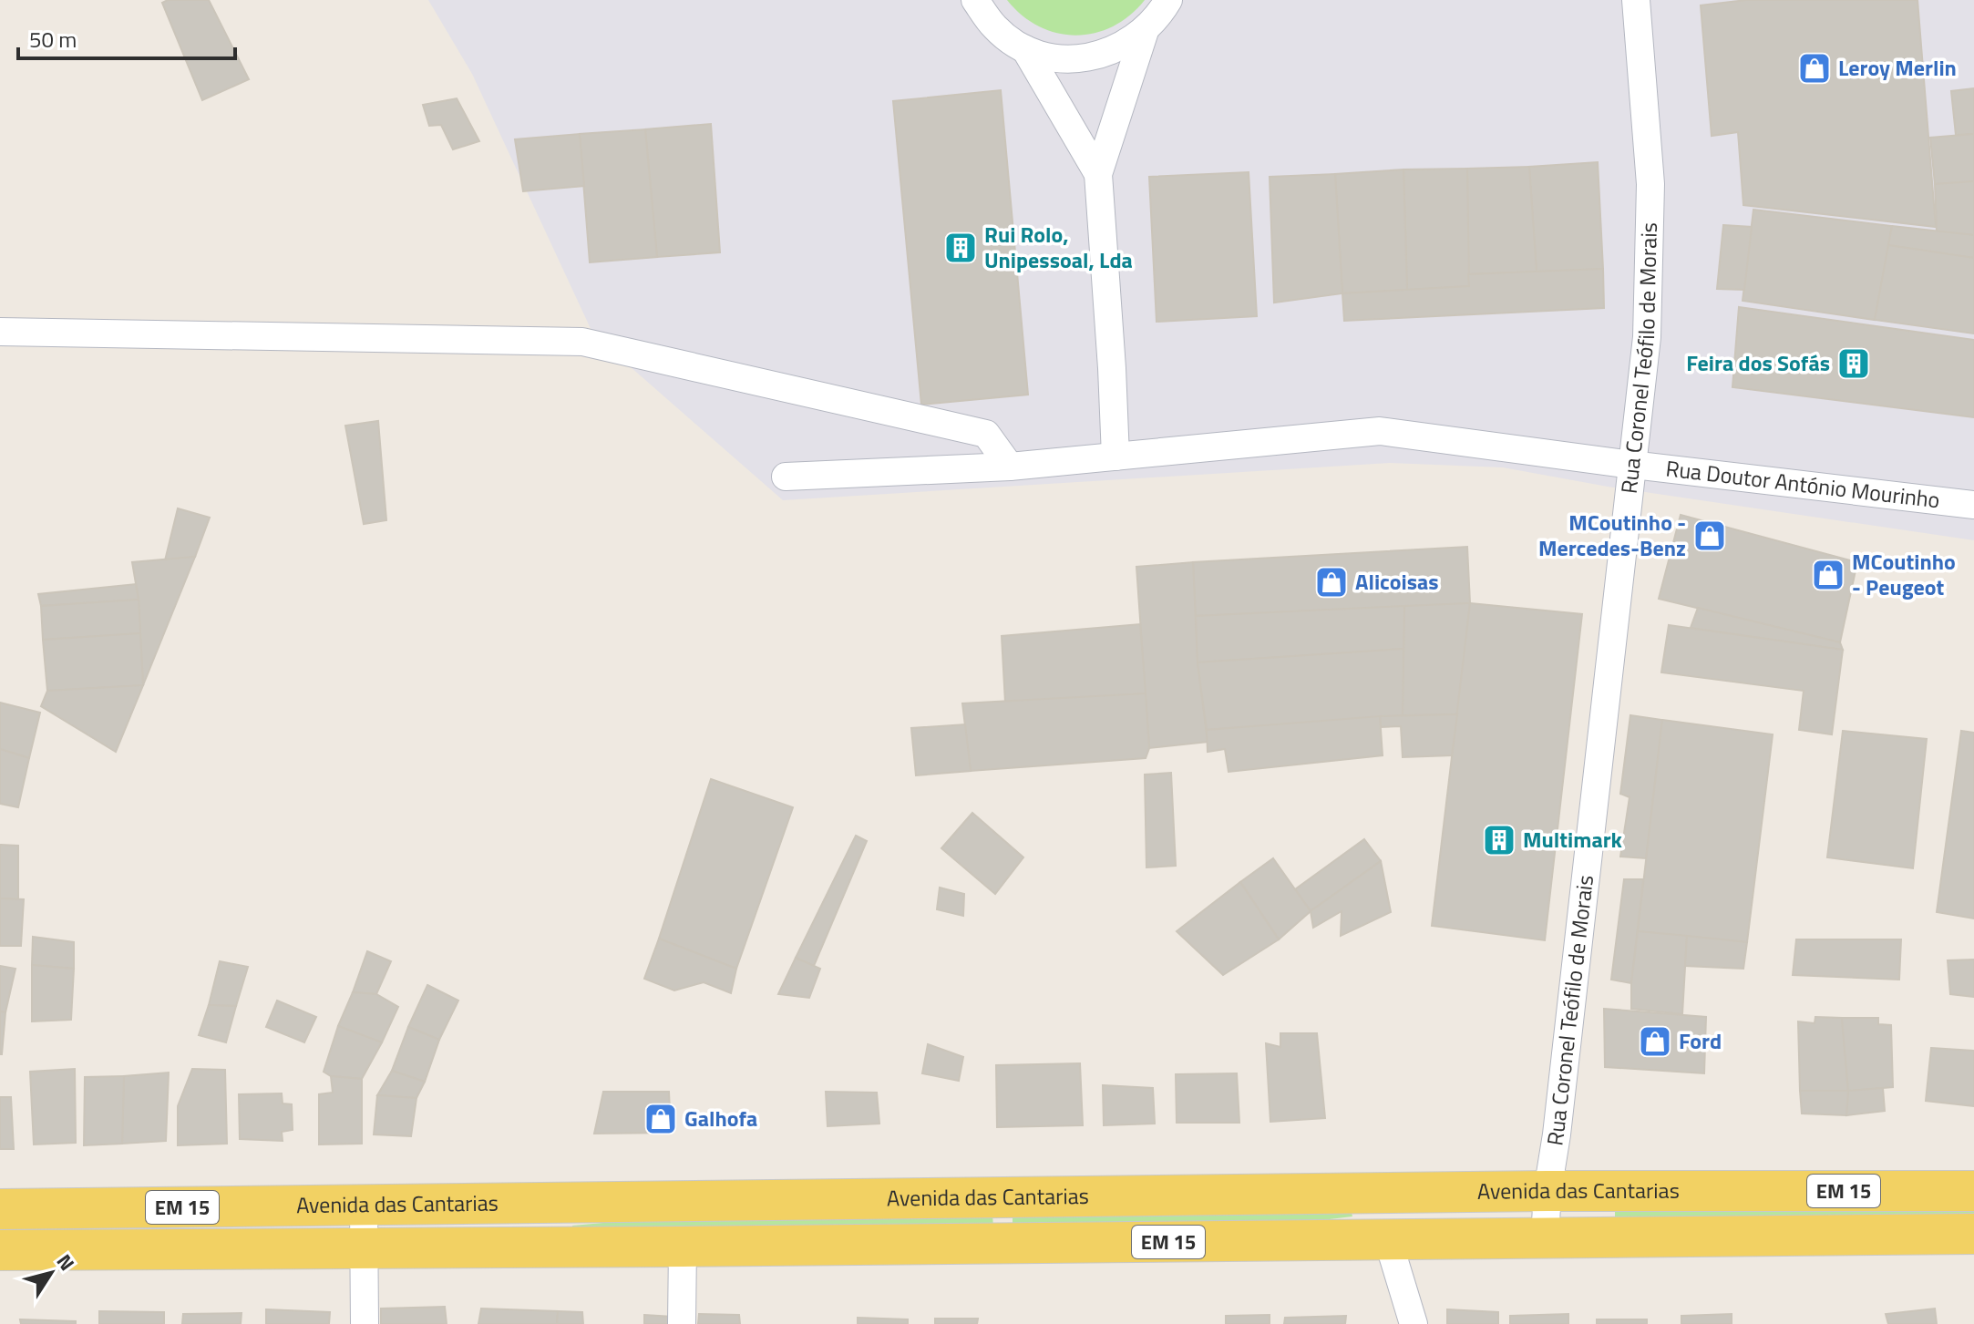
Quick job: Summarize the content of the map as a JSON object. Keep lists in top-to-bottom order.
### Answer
{
  "streets": {
    "main road": ["EM 15", "Avenida das Cantarias"],
    "street": ["Rua Coronel Teófilo de Morais", "Rua Doutor António Mourinho"]
  },
  "crossings": [
    ["Rua Coronel Teófilo de Morais", "Rua Doutor António Mourinho"],
    ["Rua Coronel Teófilo de Morais", "Avenida das Cantarias"]
  ],
  "places": {
    "shop": [
      "Leroy Merlin",
      "MCoutinho - Mercedes-Benz",
      "MCoutinho - Peugeot",
      "Alicoisas",
      "Ford",
      "Galhofa"
    ],
    "building": ["Rui Rolo, Unipessoal, Lda", "Feira dos Sofás", "Multimark"]
  },
  "scale_bar": "50 m",
  "north": "top right"
}
